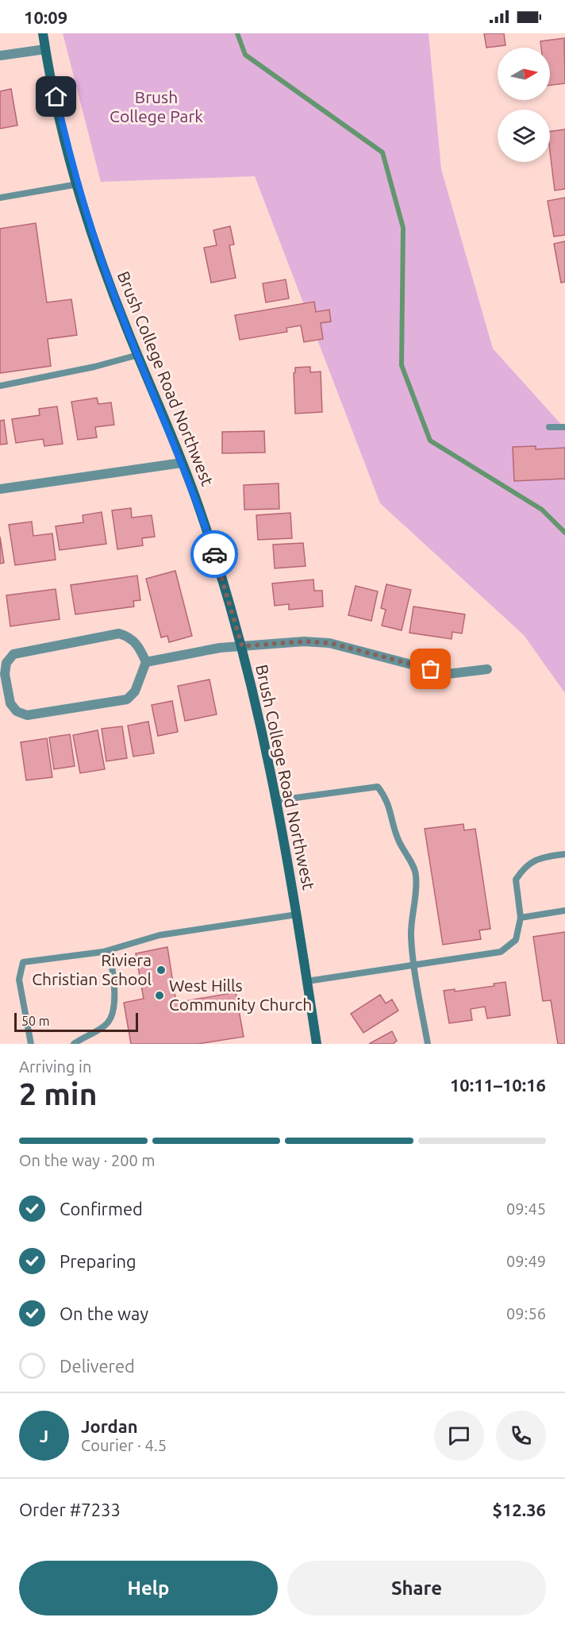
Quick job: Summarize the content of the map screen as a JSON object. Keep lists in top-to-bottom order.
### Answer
{
  "streets": {
    "street": ["Brush College Road Northwest"]
  },
  "parks": ["Brush College Park"],
  "places": ["Riviera Christian School", "West Hills Community Church"],
  "scale_bar": "50 m",
  "north": "right",
  "page": {
    "status": "10:09",
    "scale": "50 m",
    "heading": ["2 min", "Arriving in", "10:11–10:16"],
    "panel": [
      "Jordan",
      "Courier · 4.5",
      "Order #7233",
      "$12.36"
    ],
    "bar": "On the way · 200 m",
    "list": [
      ["Confirmed", "09:45"],
      ["Preparing", "09:49"],
      ["On the way", "09:56"],
      "Delivered"
    ],
    "round": "J",
    "buttons": ["Help", "Share"]
  }
}
